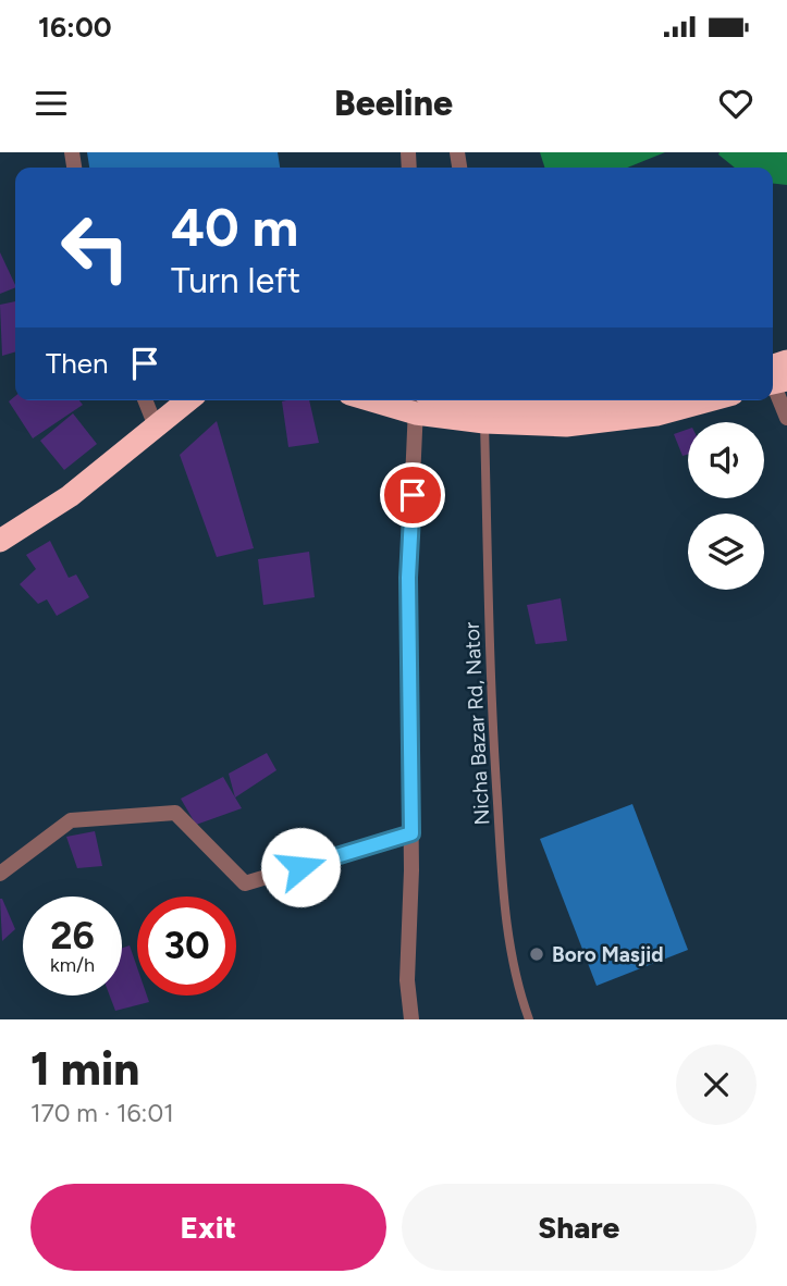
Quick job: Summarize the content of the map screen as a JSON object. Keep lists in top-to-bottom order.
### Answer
{
  "streets": {
    "lane": ["Nicha Bazar Rd, Nator"]
  },
  "places": ["Boro Masjid"],
  "page": {
    "status": "16:00",
    "header": "Beeline",
    "turn": ["40 m", "Turn left"],
    "then": "Then",
    "speed": "26 km/h",
    "limit": "30",
    "heading": ["1 min", "170 m · 16:01"],
    "buttons": ["Exit", "Share"]
  }
}
